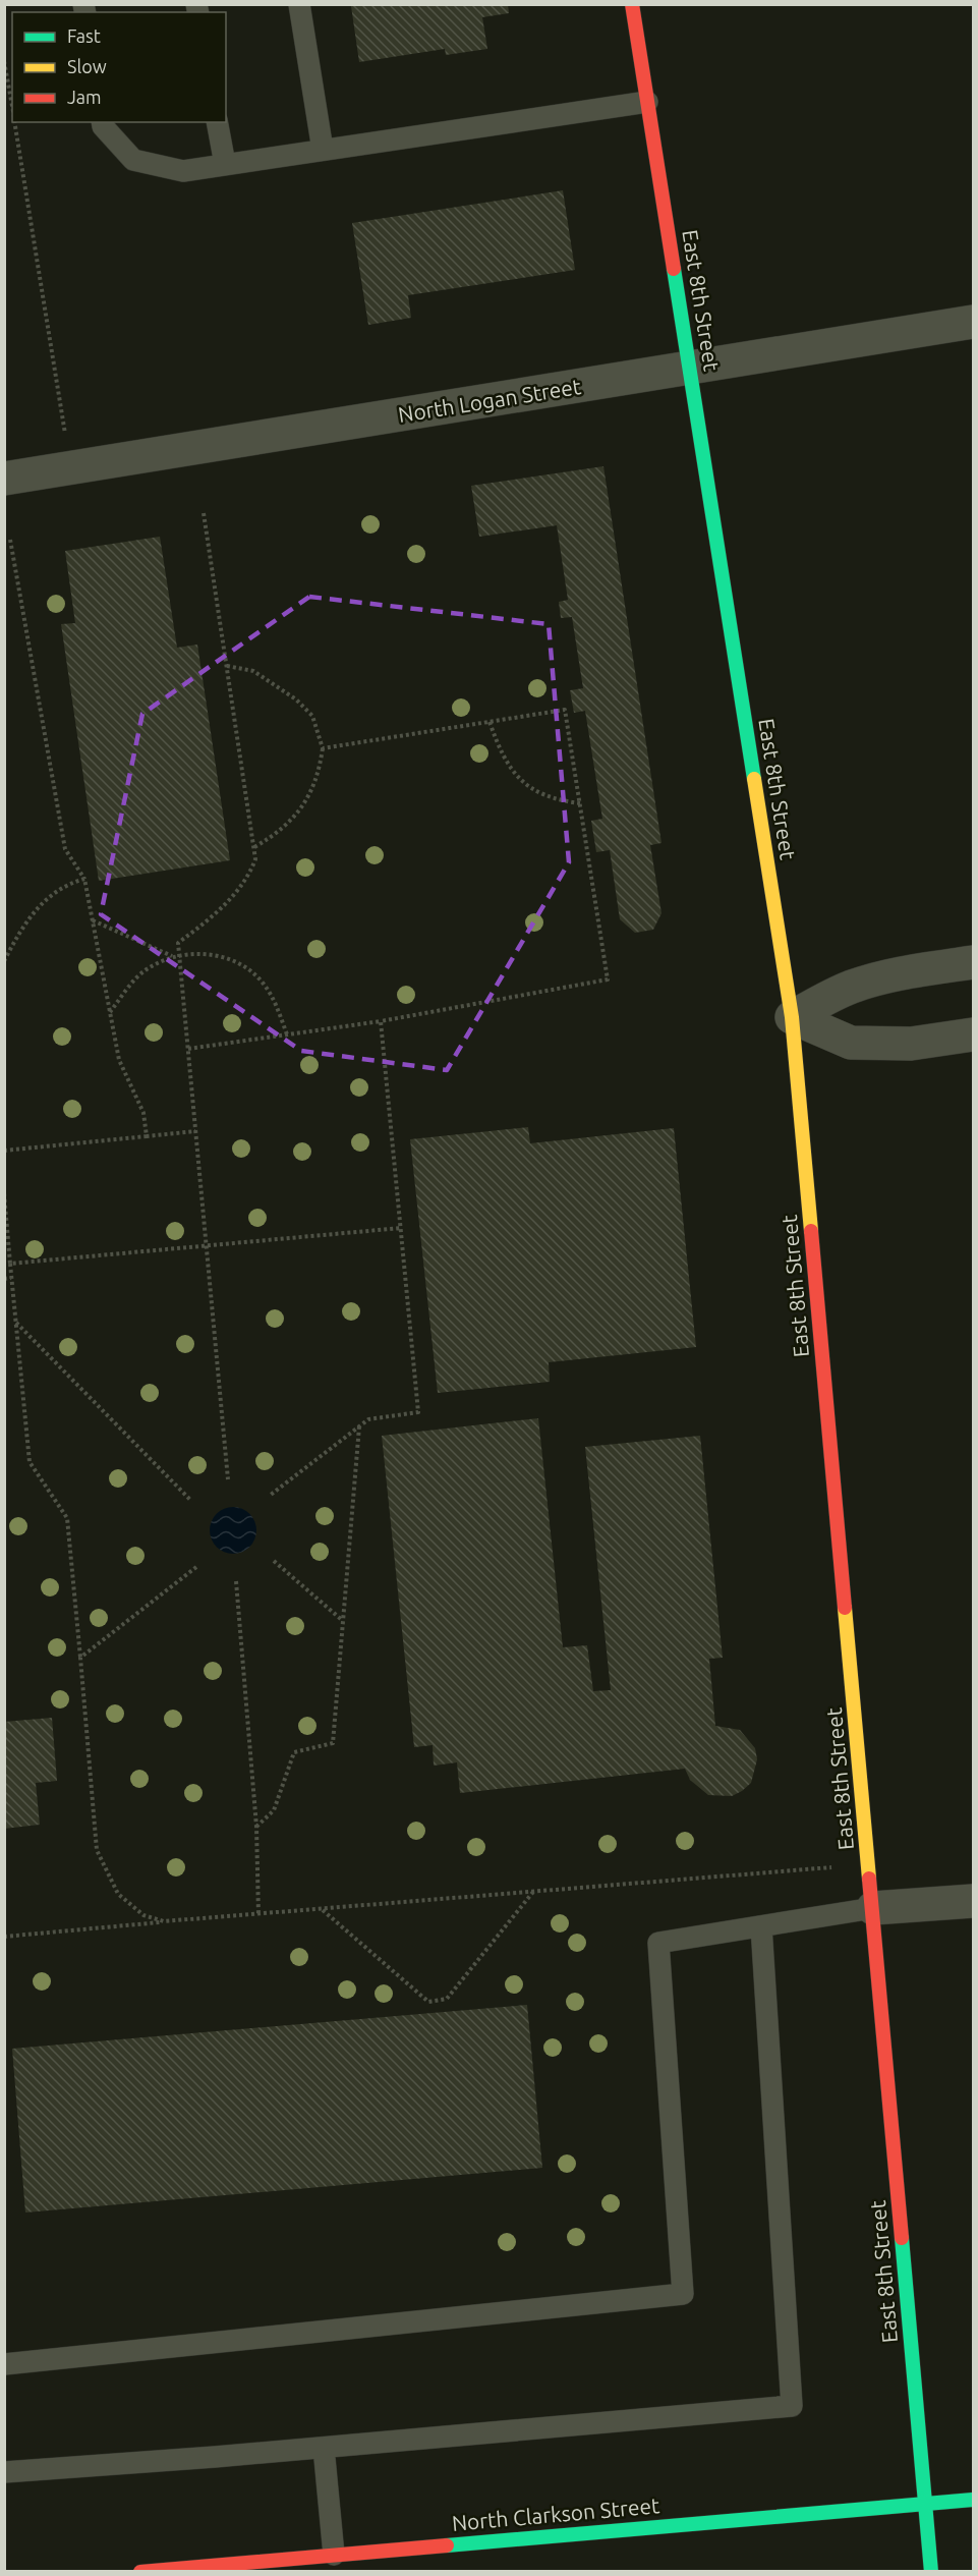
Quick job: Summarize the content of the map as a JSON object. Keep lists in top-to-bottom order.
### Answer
{
  "streets": {
    "street": ["East 8th Street", "North Logan Street", "North Clarkson Street"]
  },
  "crossings": [
    ["East 8th Street", "North Logan Street"],
    ["East 8th Street", "North Clarkson Street"]
  ],
  "legend": ["Fast", "Slow", "Jam"]
}
